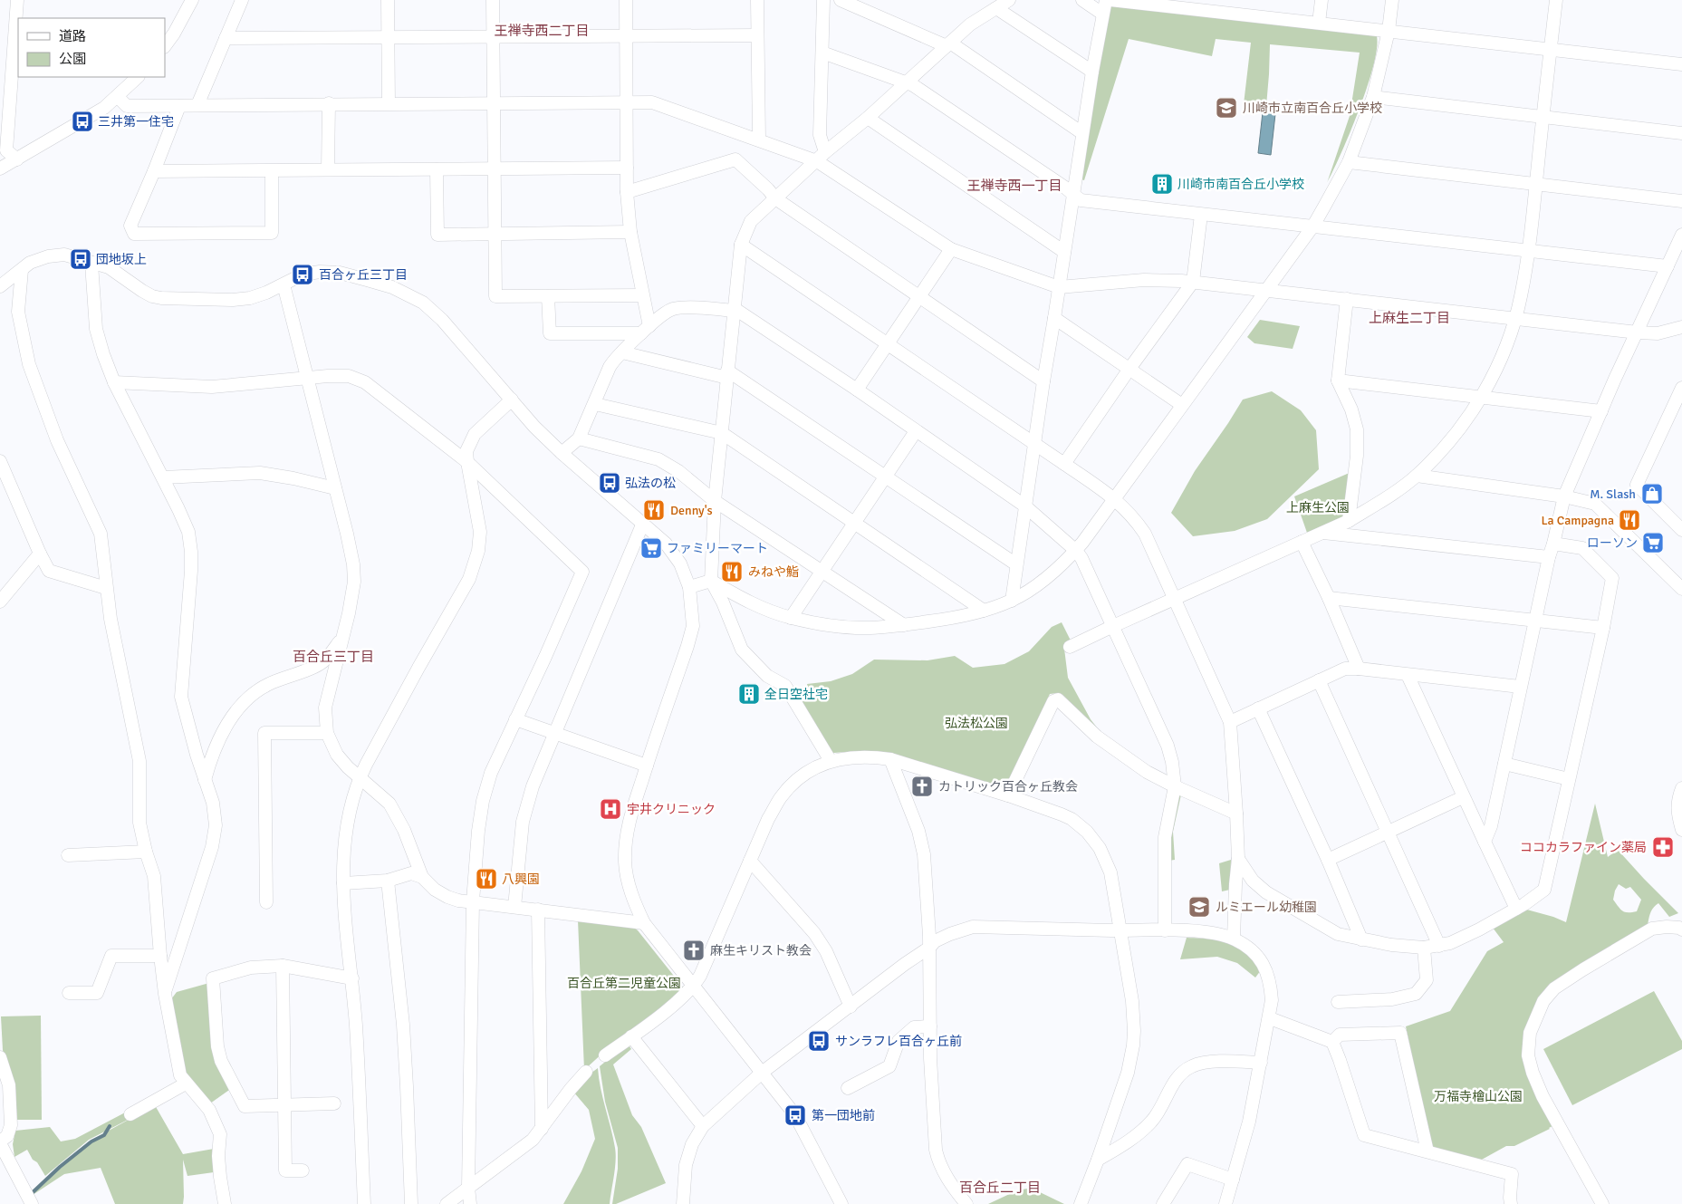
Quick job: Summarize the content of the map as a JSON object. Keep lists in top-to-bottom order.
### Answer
{
  "districts": [
    "王禅寺西二丁目",
    "王禅寺西一丁目",
    "上麻生二丁目",
    "百合丘三丁目",
    "百合丘二丁目"
  ],
  "parks": [
    "上麻生公園",
    "弘法松公園",
    "百合丘第二児童公園",
    "万福寺檜山公園"
  ],
  "places": {
    "school or university": ["川崎市立南百合丘小学校", "ルミエール幼稚園"],
    "bus stop": [
      "三井第一住宅",
      "団地坂上",
      "百合ヶ丘三丁目",
      "弘法の松",
      "サンラフレ百合ヶ丘前",
      "第一団地前"
    ],
    "building": ["川崎市南百合丘小学校", "全日空社宅"],
    "shop": ["M. Slash"],
    "restaurant": [
      "Denny's",
      "La Campagna",
      "みねや鮨",
      "八興園"
    ],
    "supermarket": ["ローソン", "ファミリーマート"],
    "church": ["カトリック百合ヶ丘教会", "麻生キリスト教会"],
    "hospital": ["宇井クリニック"],
    "pharmacy": ["ココカラファイン薬局"]
  },
  "legend": ["道路", "公園"]
}
